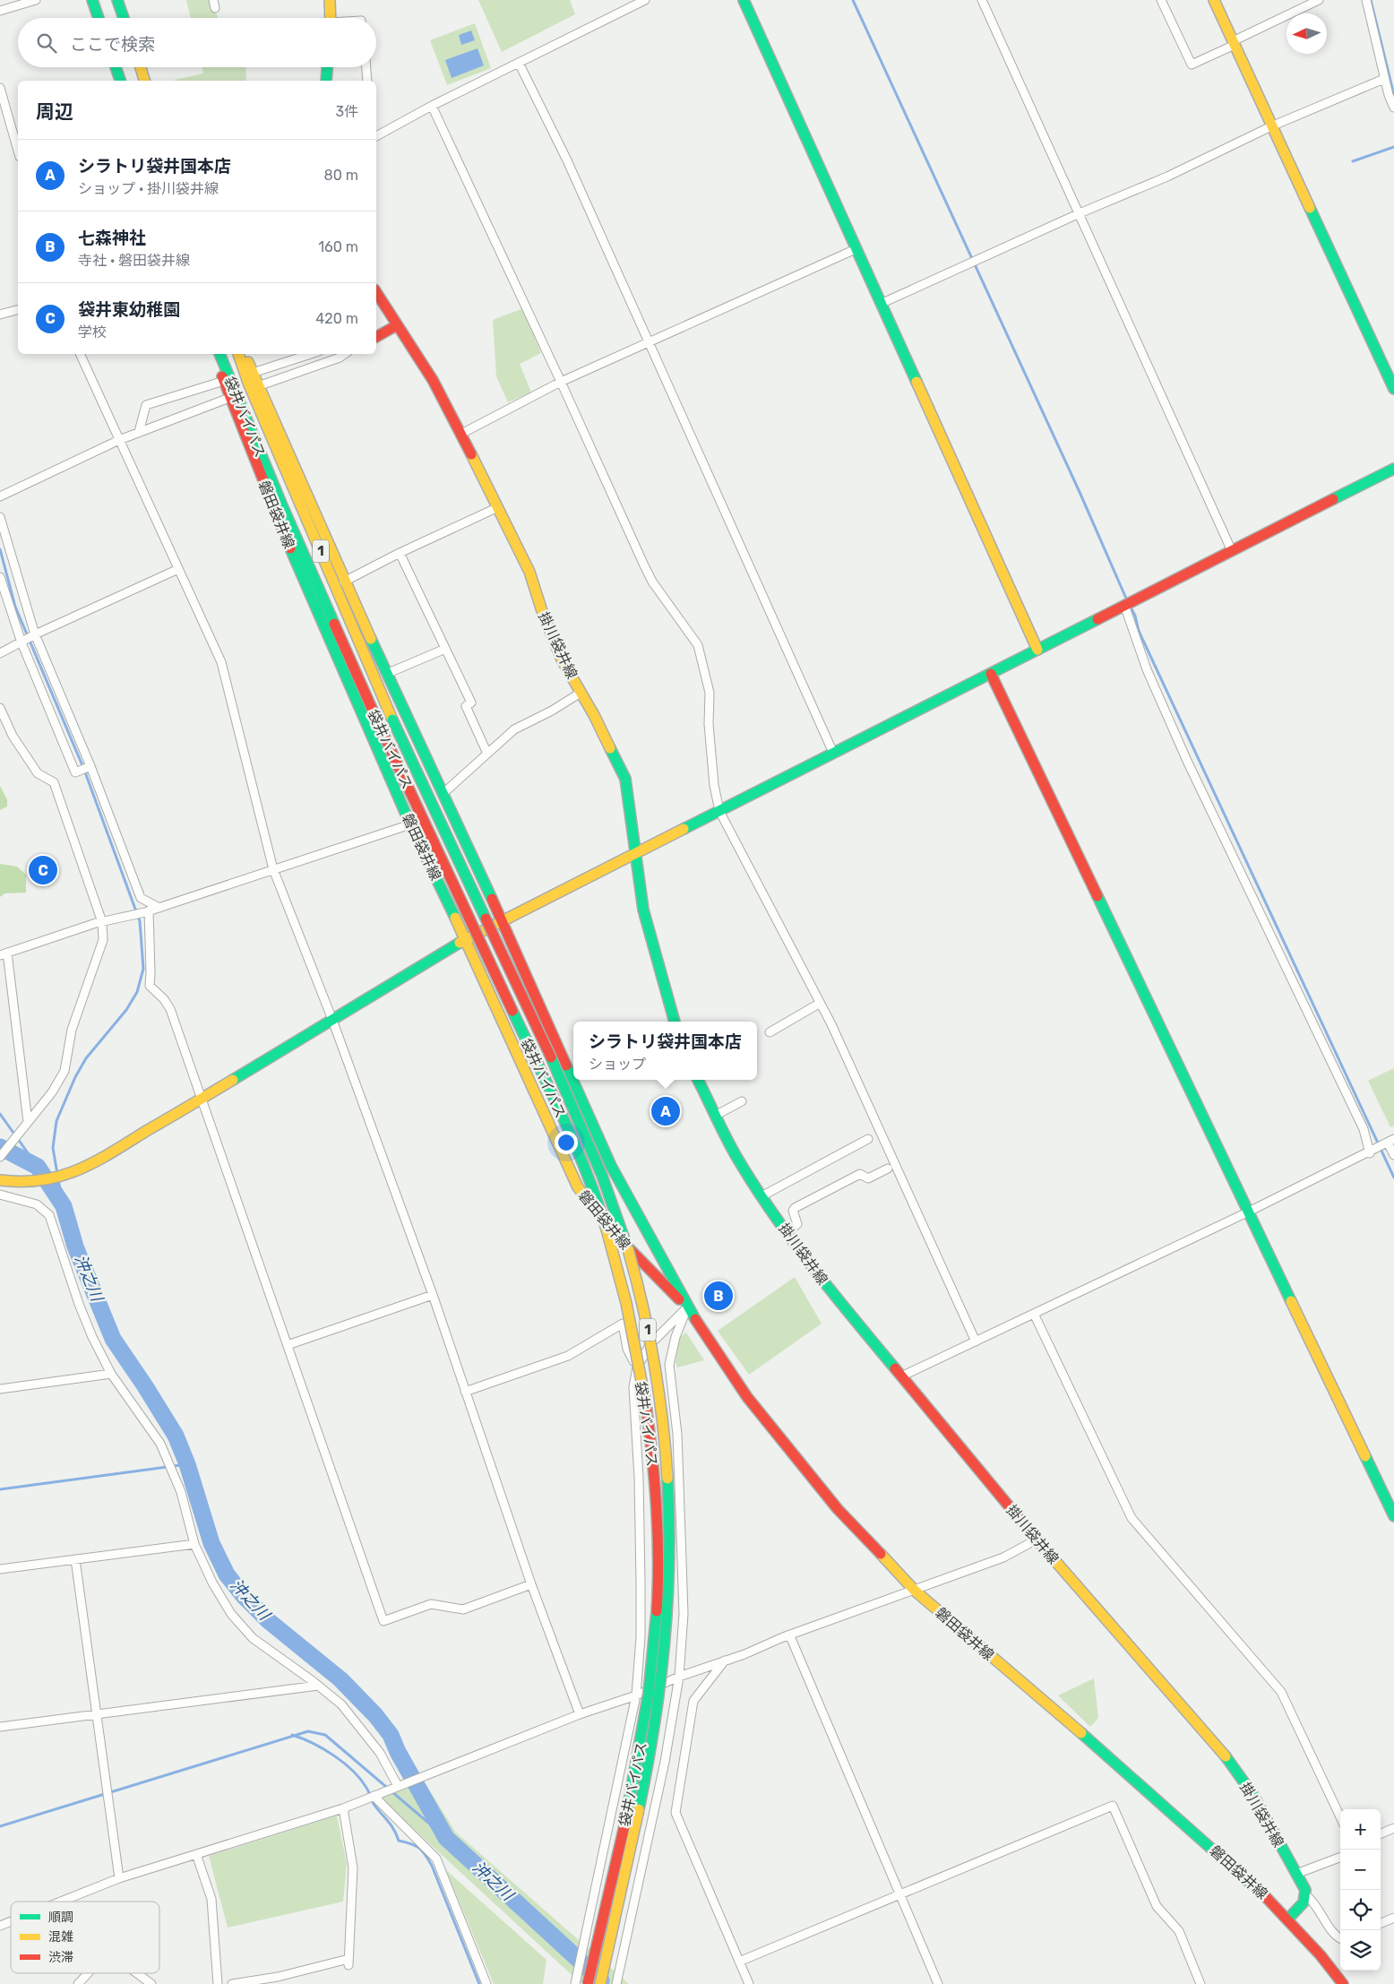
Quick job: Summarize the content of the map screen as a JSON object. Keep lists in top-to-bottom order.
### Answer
{
  "streets": {
    "main road": [
      "袋井バイパス",
      "磐田袋井線",
      "1",
      "掛川袋井線"
    ]
  },
  "water": ["沖之川"],
  "legend": ["順調", "混雑", "渋滞"],
  "north": "left",
  "page": {
    "search": "ここで検索",
    "heading": ["周辺", "3件"],
    "list": [
      {
        "mark": "A",
        "name": "シラトリ袋井国本店",
        "note": "ショップ · 掛川袋井線",
        "value": "80 m"
      },
      {
        "mark": "B",
        "name": "七森神社",
        "note": "寺社 · 磐田袋井線",
        "value": "160 m"
      },
      {
        "mark": "C",
        "name": "袋井東幼稚園",
        "note": "学校",
        "value": "420 m"
      }
    ],
    "pins": ["C", "A", "B"],
    "popup": ["シラトリ袋井国本店", "ショップ"],
    "map_buttons": ["+", "−"]
  }
}
